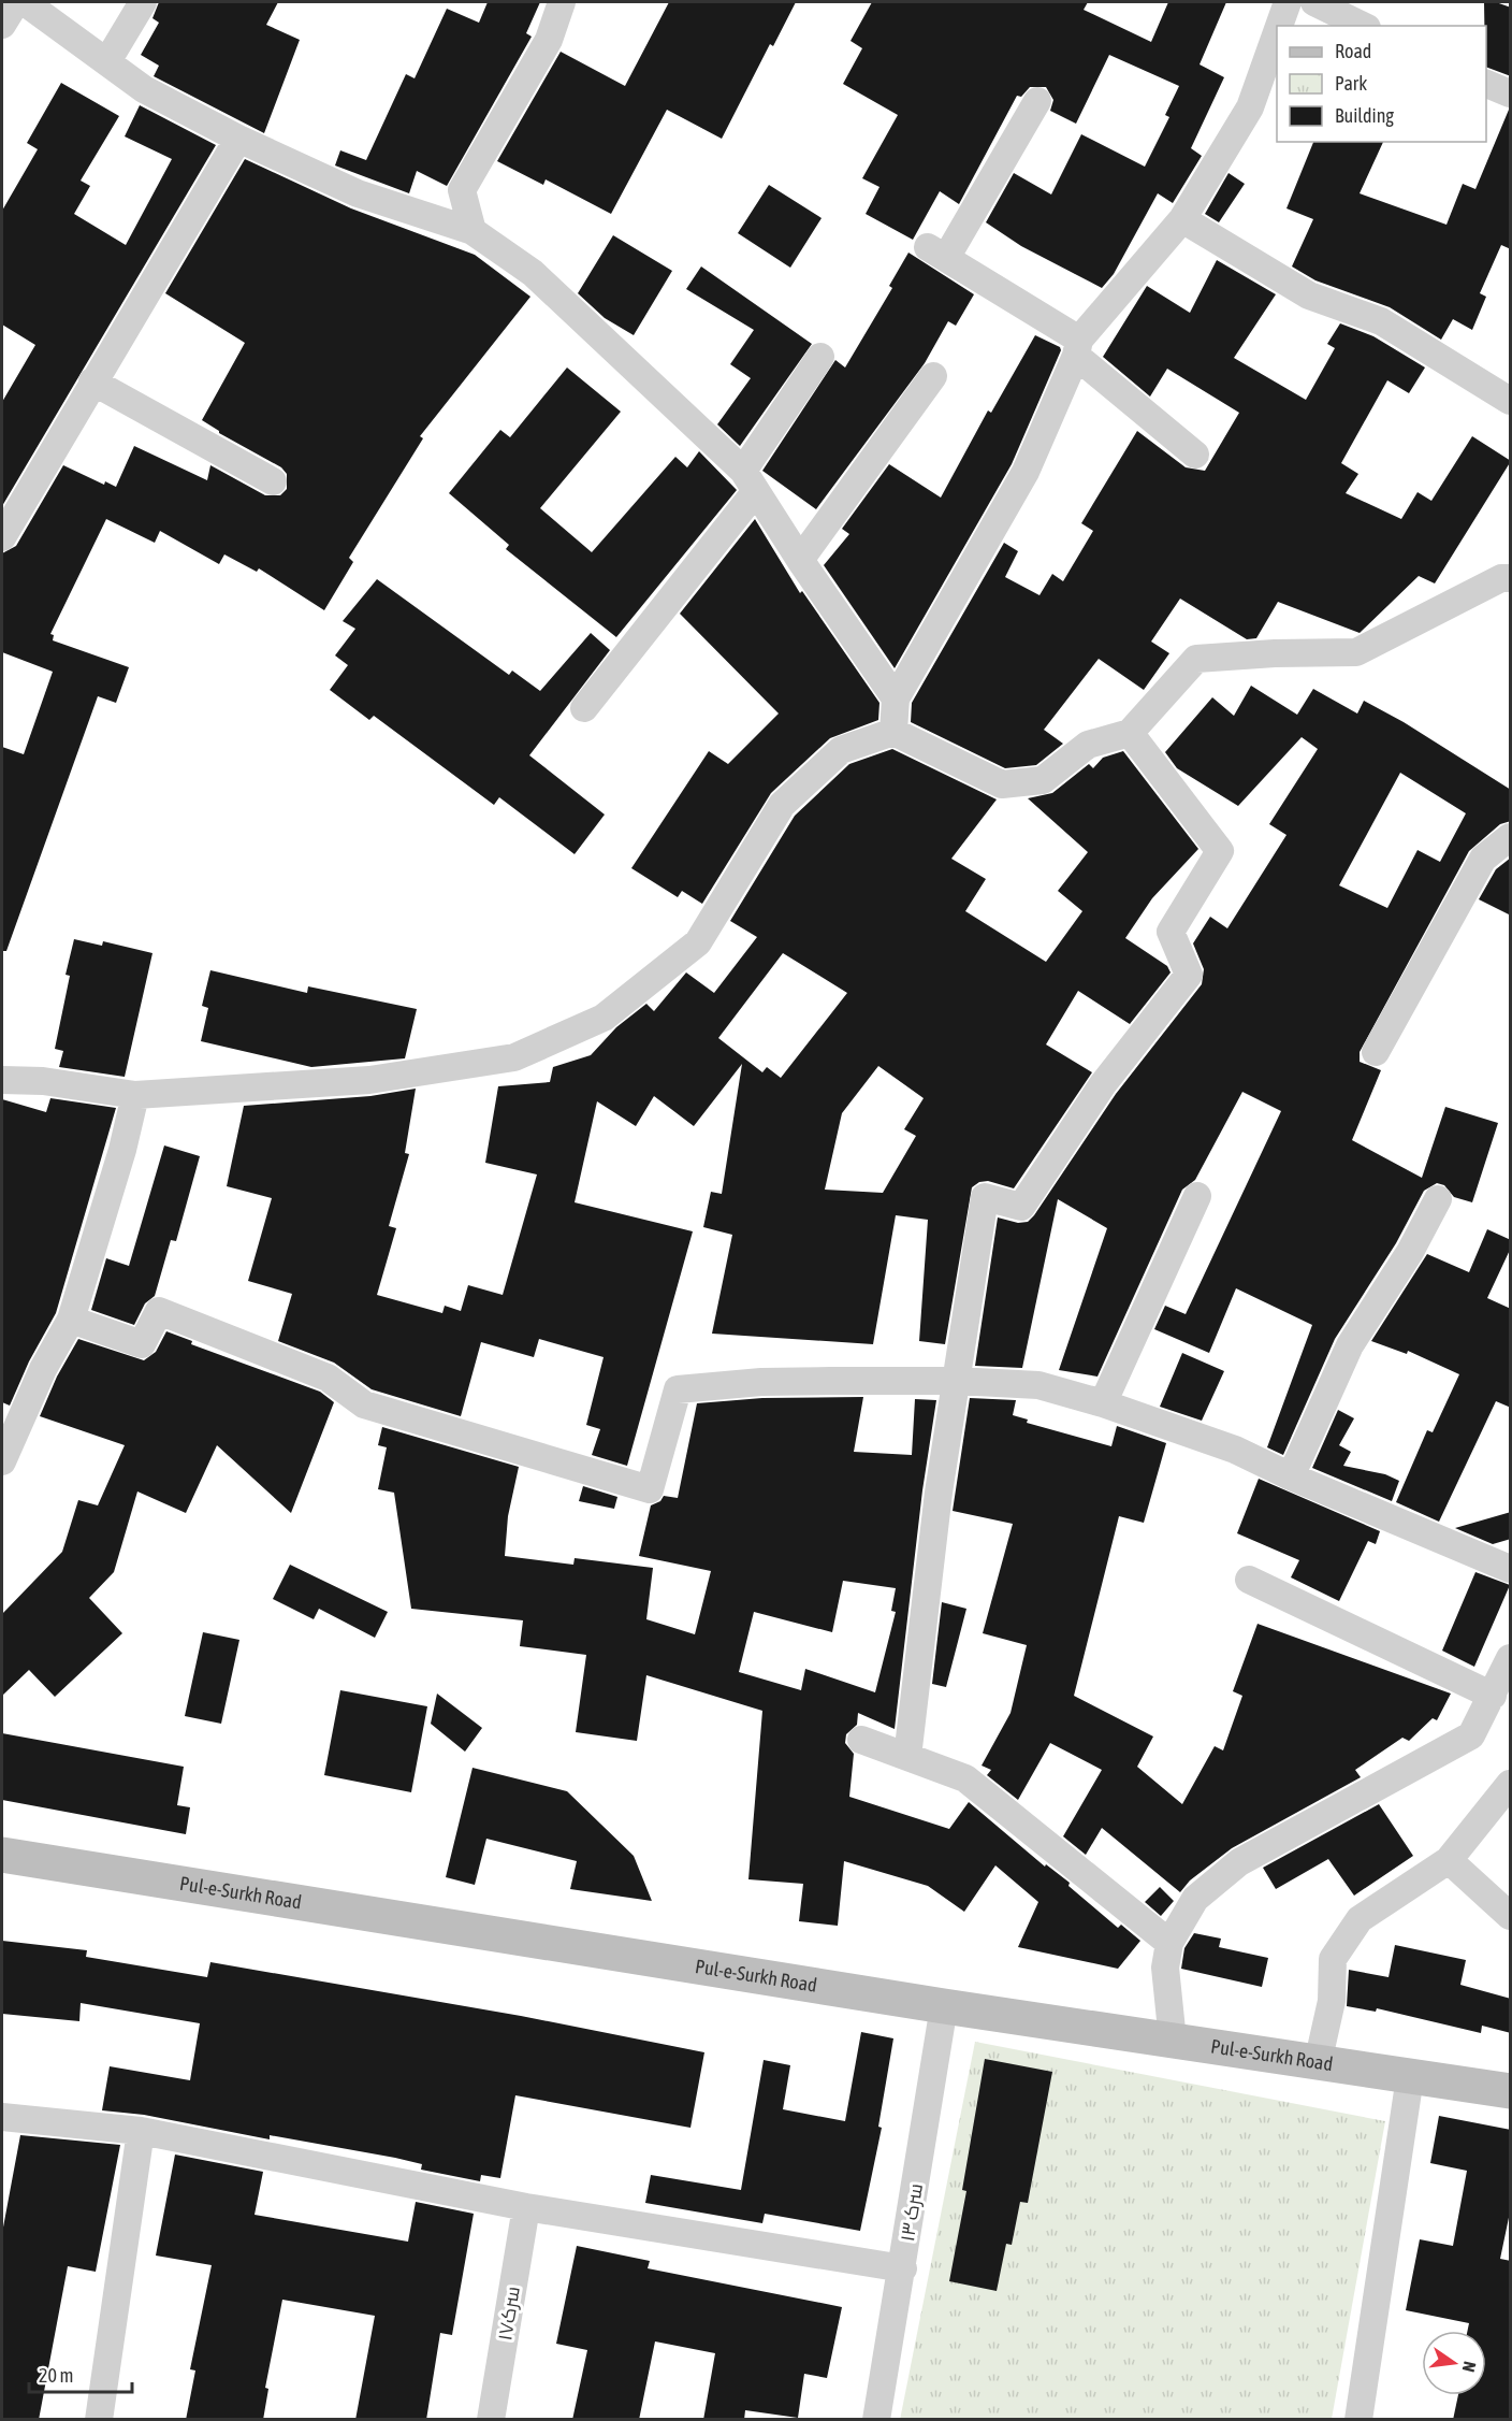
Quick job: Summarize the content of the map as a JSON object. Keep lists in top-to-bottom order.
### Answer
{
  "streets": {
    "street": ["Pul-e-Surkh Road", "سرک ۱۳", "سرک۱۷"]
  },
  "crossings": [
    ["Pul-e-Surkh Road", "سرک ۱۳"]
  ],
  "legend": ["Road", "Park", "Building"],
  "scale_bar": "20 m",
  "north": "right"
}
